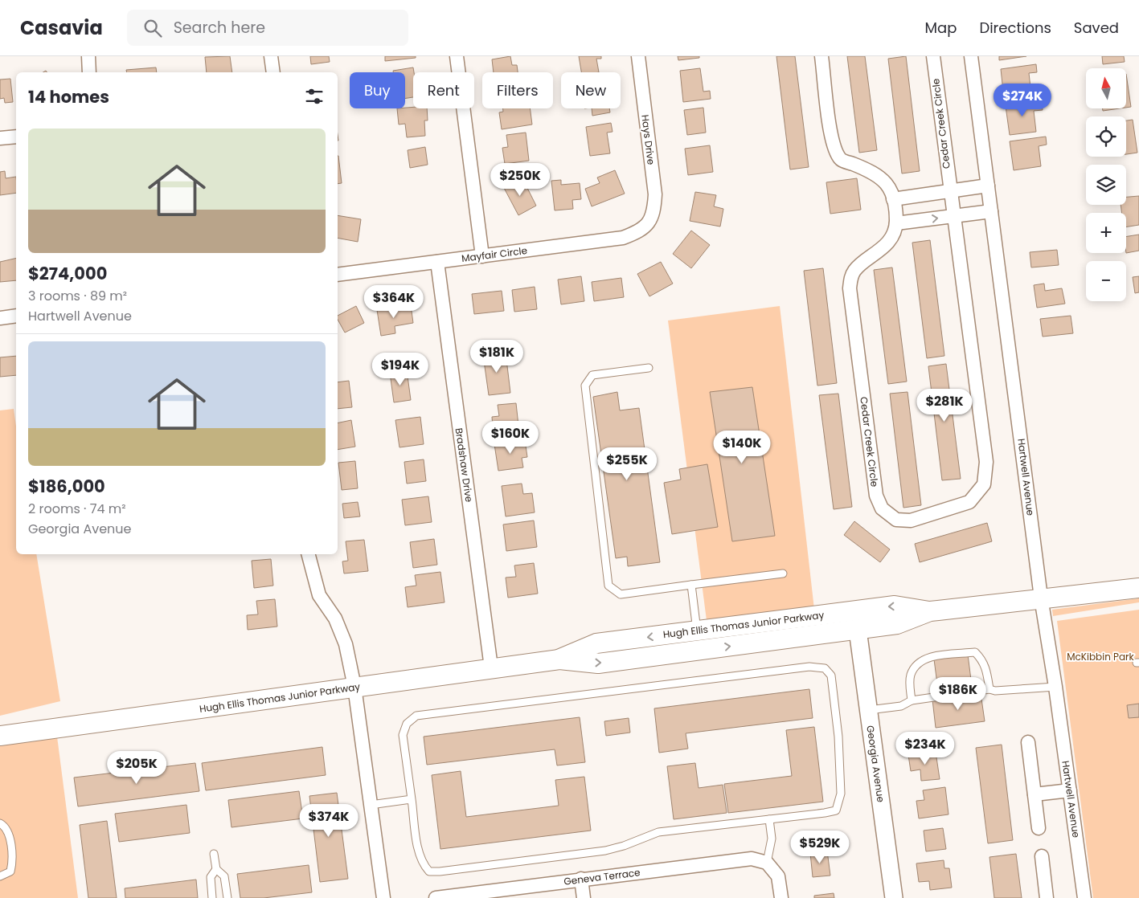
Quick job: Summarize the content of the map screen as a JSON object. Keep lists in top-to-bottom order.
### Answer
{
  "streets": {
    "main road": ["Hugh Ellis Thomas Junior Parkway"],
    "street": [
      "Cedar Creek Circle",
      "Hays Drive",
      "Mayfair Circle",
      "Bradshaw Drive",
      "Hartwell Avenue",
      "Georgia Avenue",
      "Geneva Terrace"
    ]
  },
  "crossings": [
    ["Hays Drive", "Mayfair Circle"],
    ["Mayfair Circle", "Bradshaw Drive"],
    ["Bradshaw Drive", "Hugh Ellis Thomas Junior Parkway"],
    ["Hartwell Avenue", "Hugh Ellis Thomas Junior Parkway"],
    ["Hugh Ellis Thomas Junior Parkway", "Georgia Avenue"]
  ],
  "parks": ["McKibbin Park"],
  "north": "top",
  "page": {
    "header": "Casavia",
    "search": "Search here",
    "nav": ["Map", "Directions", "Saved"],
    "map_buttons": ["+", "−"],
    "chip": [
      "Buy",
      "Rent",
      "Filters",
      "New"
    ],
    "heading": "14 homes",
    "price": [
      "$274K",
      "$250K",
      "$364K",
      "$181K",
      "$194K",
      "$281K",
      "$160K",
      "$140K",
      "$255K",
      "$186K",
      "$234K",
      "$205K",
      "$374K",
      "$529K"
    ],
    "list": [
      {
        "name": "$274,000",
        "note": "3 rooms · 89 m² · Hartwell Avenue"
      },
      {
        "name": "$186,000",
        "note": "2 rooms · 74 m² · Georgia Avenue"
      }
    ]
  }
}
